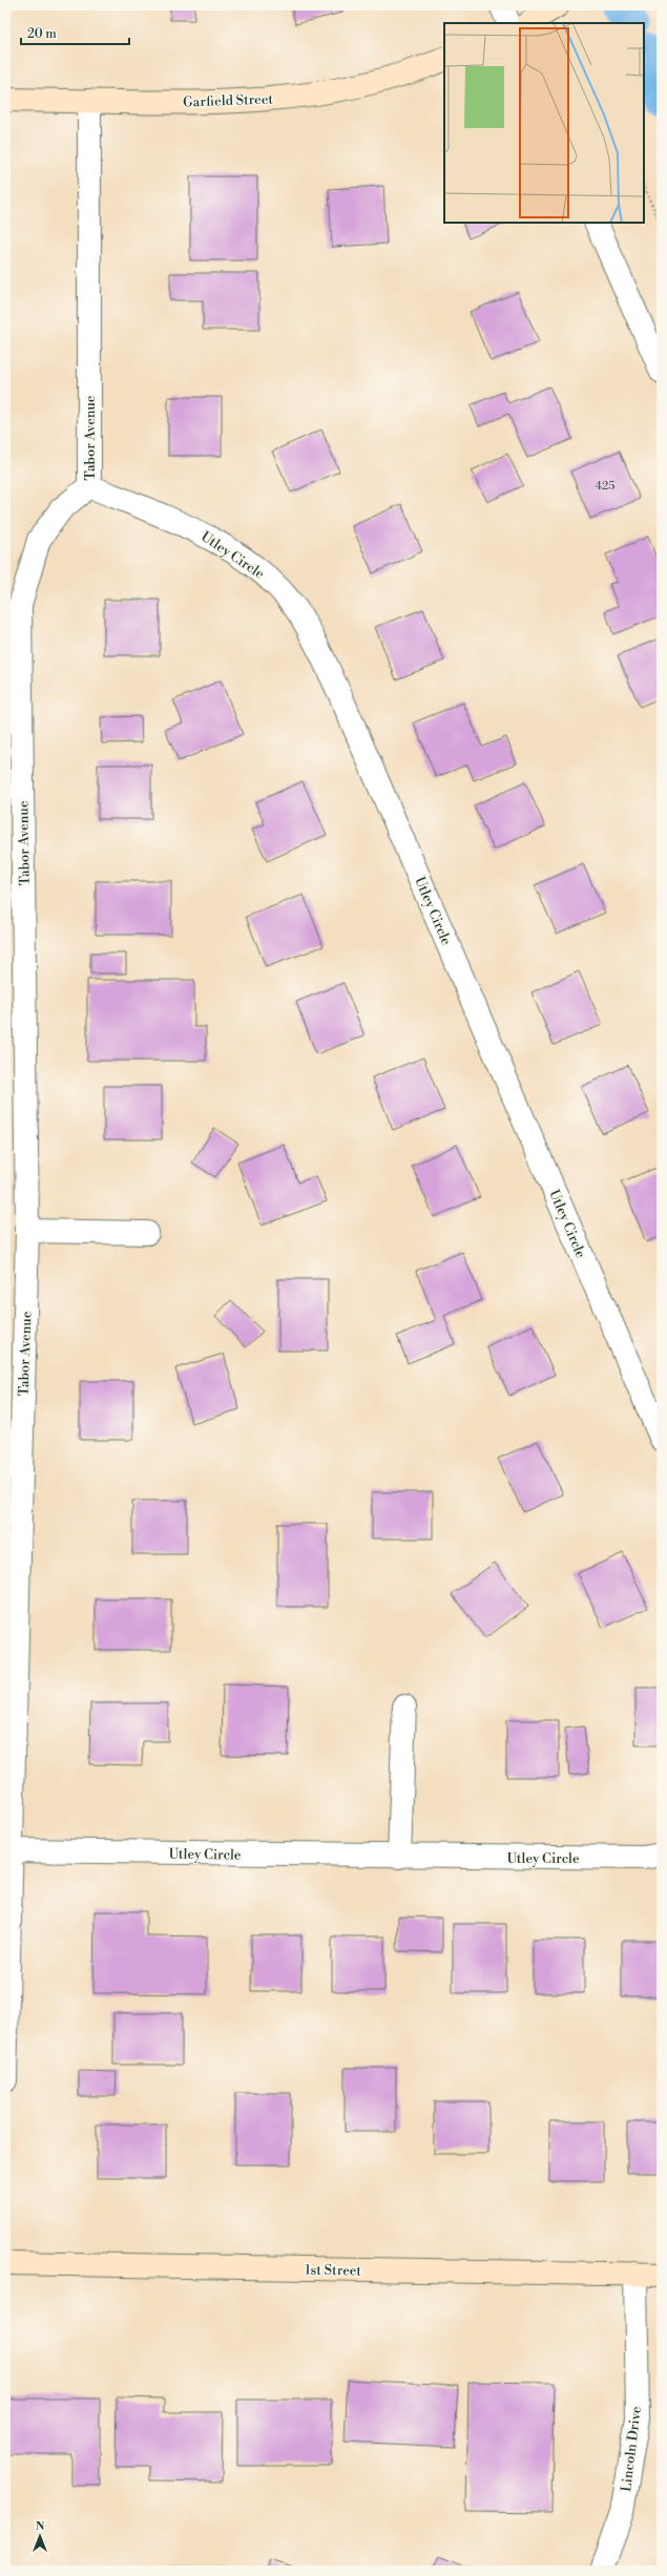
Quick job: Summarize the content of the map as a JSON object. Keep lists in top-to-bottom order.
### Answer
{
  "streets": {
    "main road": ["Garfield Street", "1st Street"],
    "street": ["Tabor Avenue", "Utley Circle", "Lincoln Drive"]
  },
  "crossings": [
    ["Garfield Street", "Tabor Avenue"],
    ["Tabor Avenue", "Utley Circle"],
    ["1st Street", "Lincoln Drive"]
  ],
  "house_numbers": ["425"],
  "scale_bar": "20 m",
  "north": "top"
}
